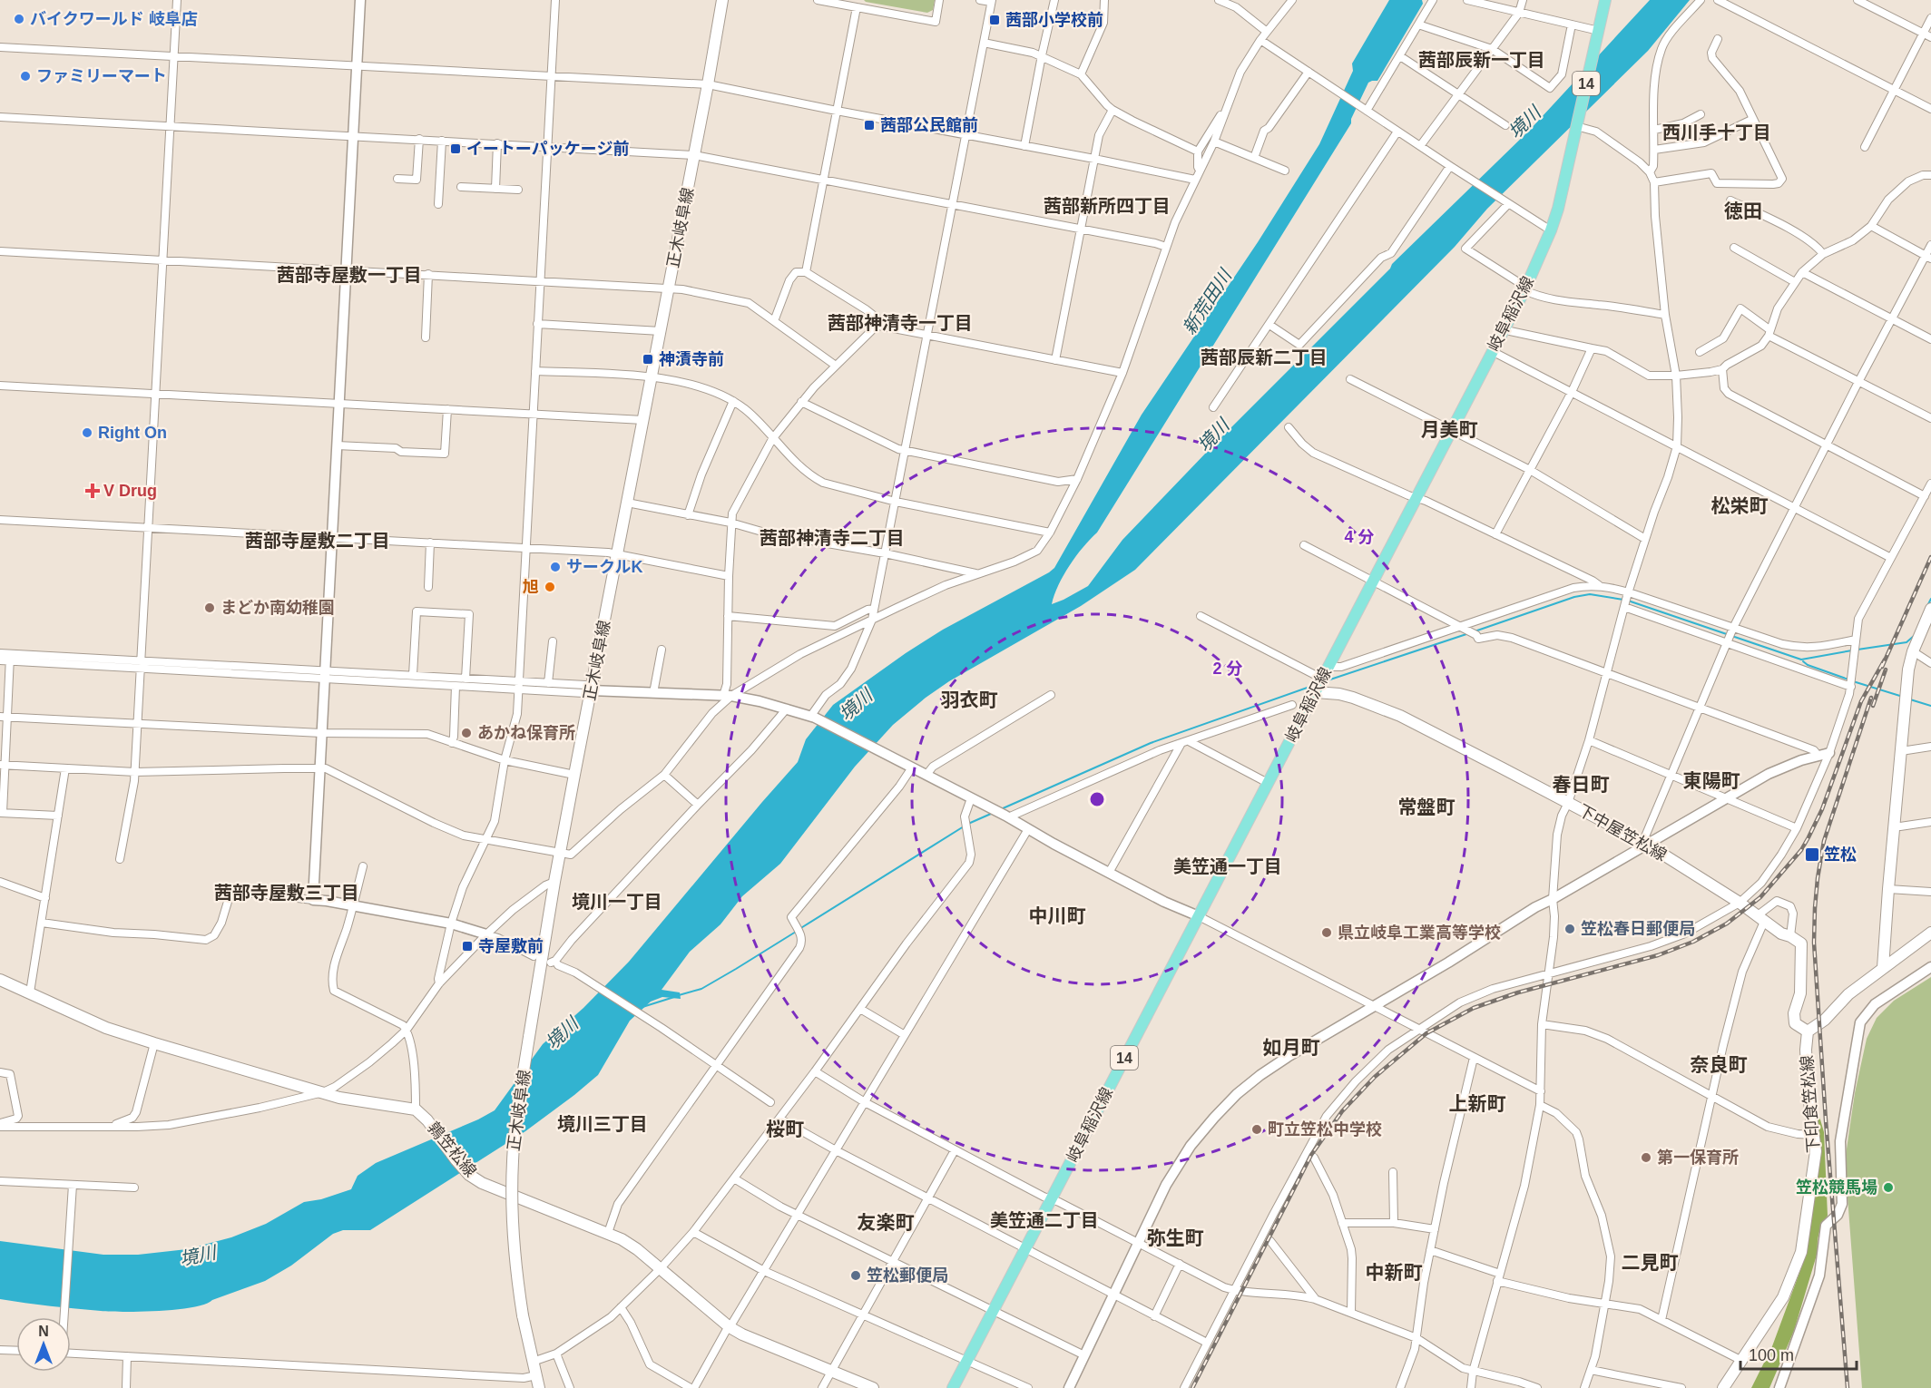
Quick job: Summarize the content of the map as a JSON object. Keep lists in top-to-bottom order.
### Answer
{
  "streets": {
    "main road": [
      "14",
      "正木岐阜線",
      "岐阜稲沢線",
      "下中屋笠松線",
      "下印食笠松線",
      "鶉笠松線"
    ]
  },
  "crossings": [
    ["岐阜稲沢線", "下中屋笠松線"]
  ],
  "districts": [
    "茜部辰新一丁目",
    "西川手十丁目",
    "茜部新所四丁目",
    "徳田",
    "茜部寺屋敷一丁目",
    "茜部神清寺一丁目",
    "茜部辰新二丁目",
    "月美町",
    "松栄町",
    "茜部神清寺二丁目",
    "茜部寺屋敷二丁目",
    "羽衣町",
    "東陽町",
    "春日町",
    "常盤町",
    "美笠通一丁目",
    "茜部寺屋敷三丁目",
    "境川一丁目",
    "中川町",
    "如月町",
    "奈良町",
    "上新町",
    "境川三丁目",
    "桜町",
    "美笠通二丁目",
    "友楽町",
    "弥生町",
    "二見町",
    "中新町"
  ],
  "water": ["境川", "新荒田川"],
  "places": {
    "other": [
      "バイクワールド 岐阜店",
      "ファミリーマート",
      "Right On",
      "サークルK",
      "旭",
      "まどか南幼稚園",
      "あかね保育所",
      "笠松春日郵便局",
      "県立岐阜工業高等学校",
      "町立笠松中学校",
      "第一保育所",
      "笠松競馬場",
      "笠松郵便局"
    ],
    "transit": [
      "茜部小学校前",
      "茜部公民館前",
      "イートーパッケージ前",
      "神漬寺前",
      "笠松",
      "寺屋敷前"
    ],
    "health": ["V Drug"]
  },
  "scale_bar": "100 m",
  "north": "top",
  "rings": ["4 分", "2 分"]
}
